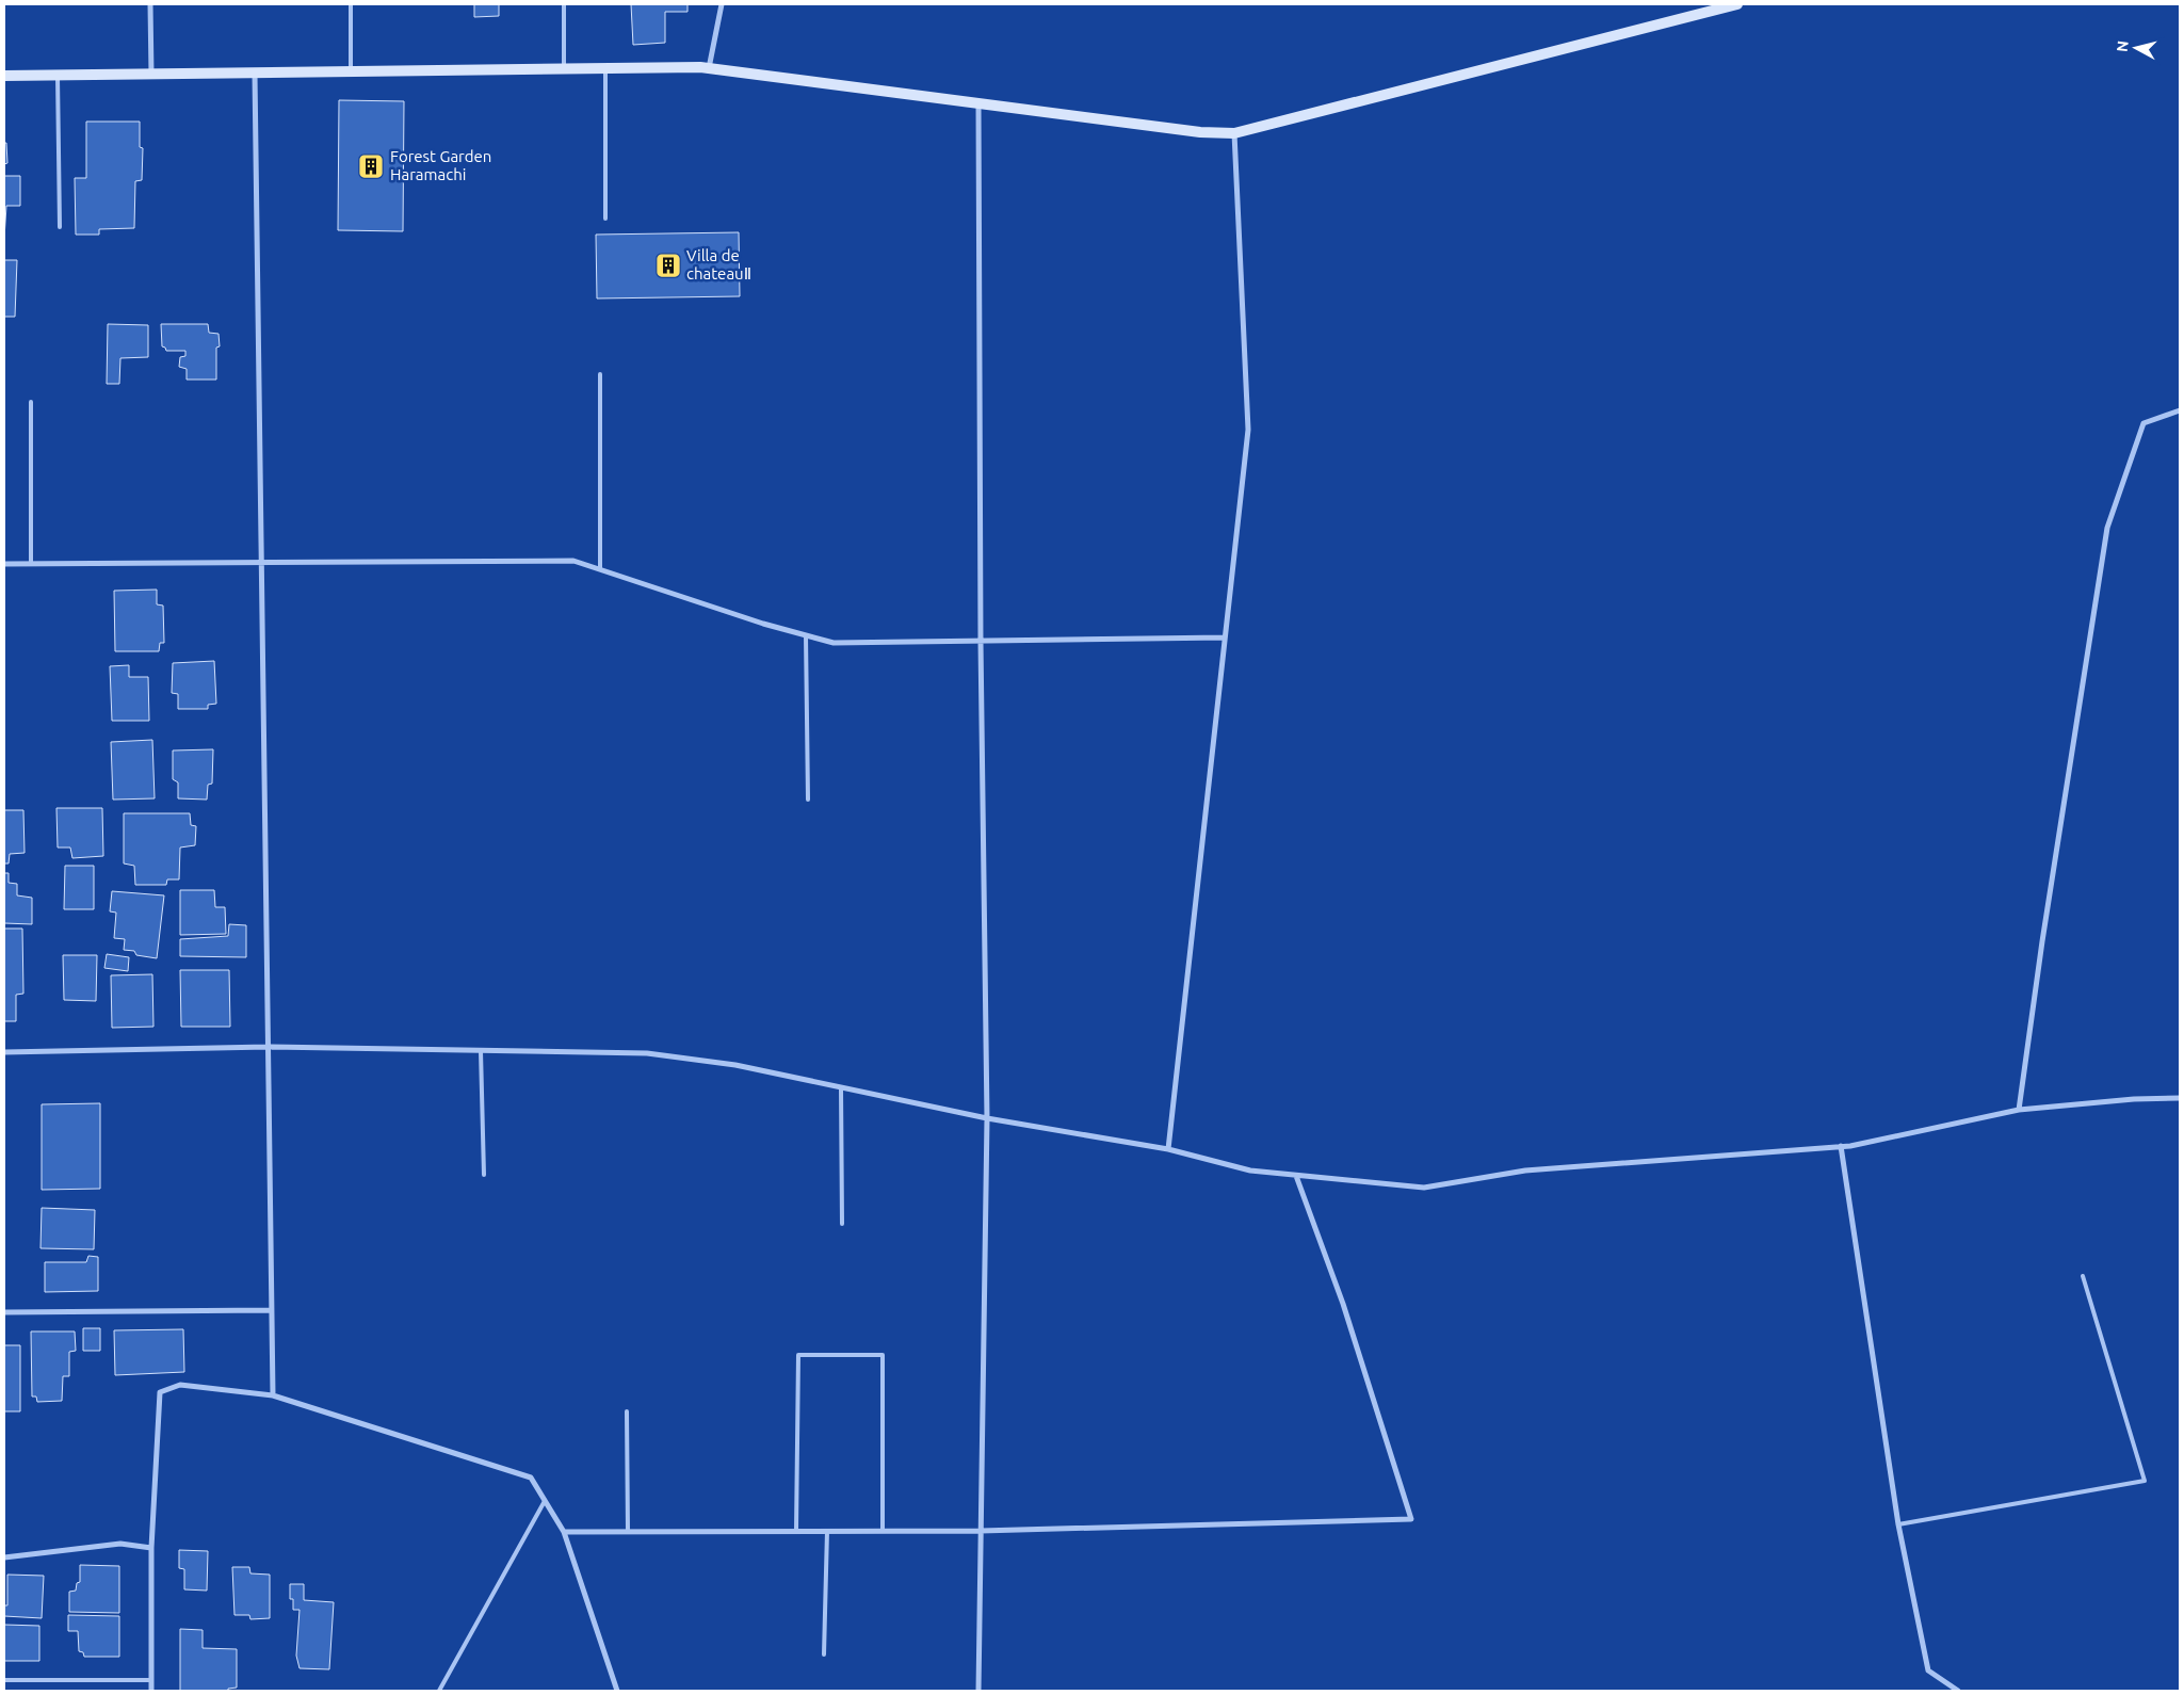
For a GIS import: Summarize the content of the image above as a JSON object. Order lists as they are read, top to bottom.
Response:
{
  "places": {
    "building": ["Forest Garden Haramachi", "Villa de chateauⅡ"]
  },
  "north": "left"
}
